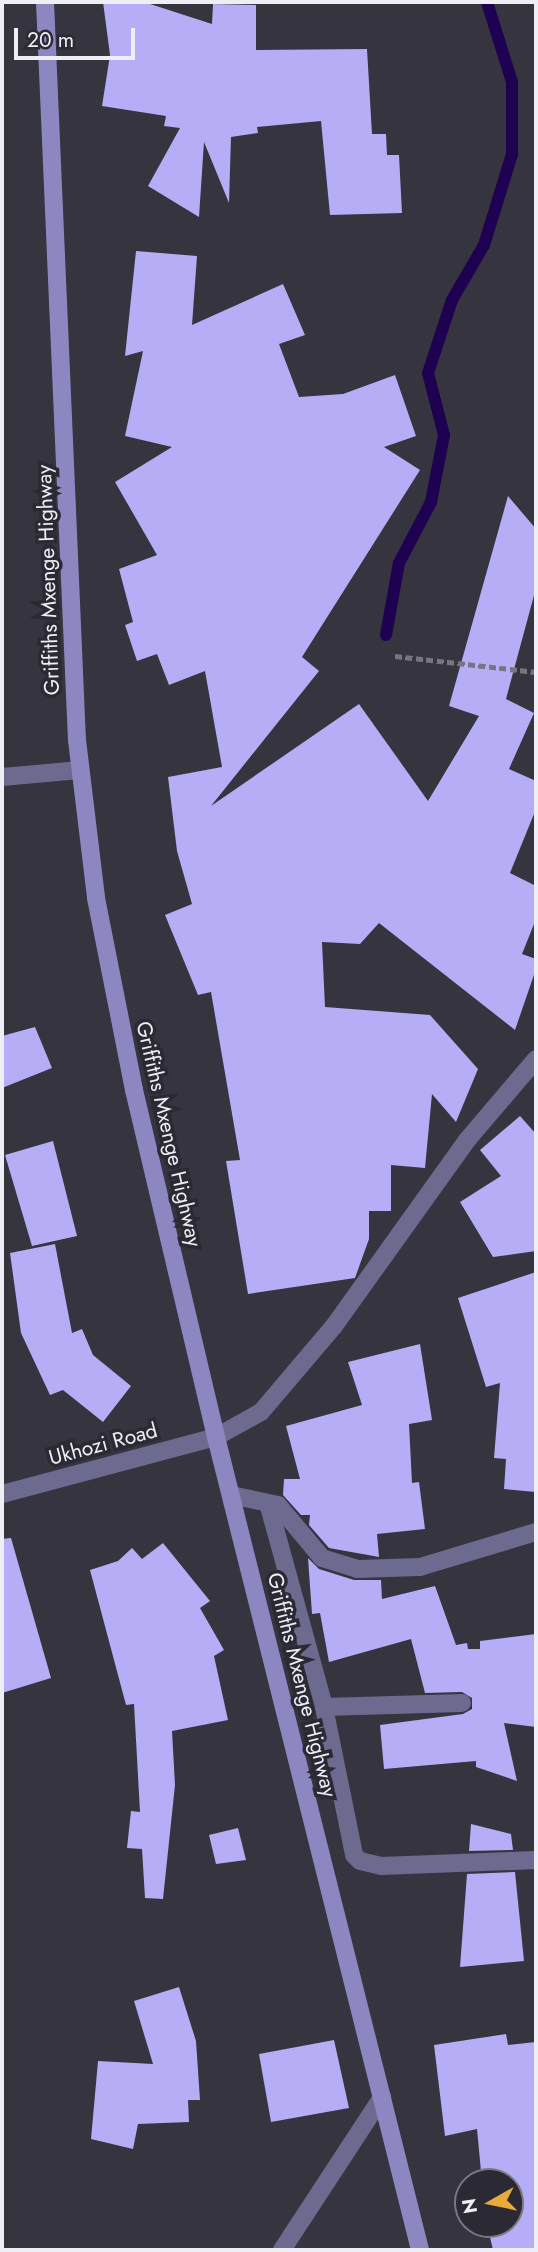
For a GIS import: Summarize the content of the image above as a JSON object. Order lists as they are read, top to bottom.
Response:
{
  "streets": {
    "street": ["Griffiths Mxenge Highway", "Ukhozi Road"]
  },
  "crossings": [
    ["Griffiths Mxenge Highway", "Ukhozi Road"]
  ],
  "scale_bar": "20 m",
  "north": "left"
}
